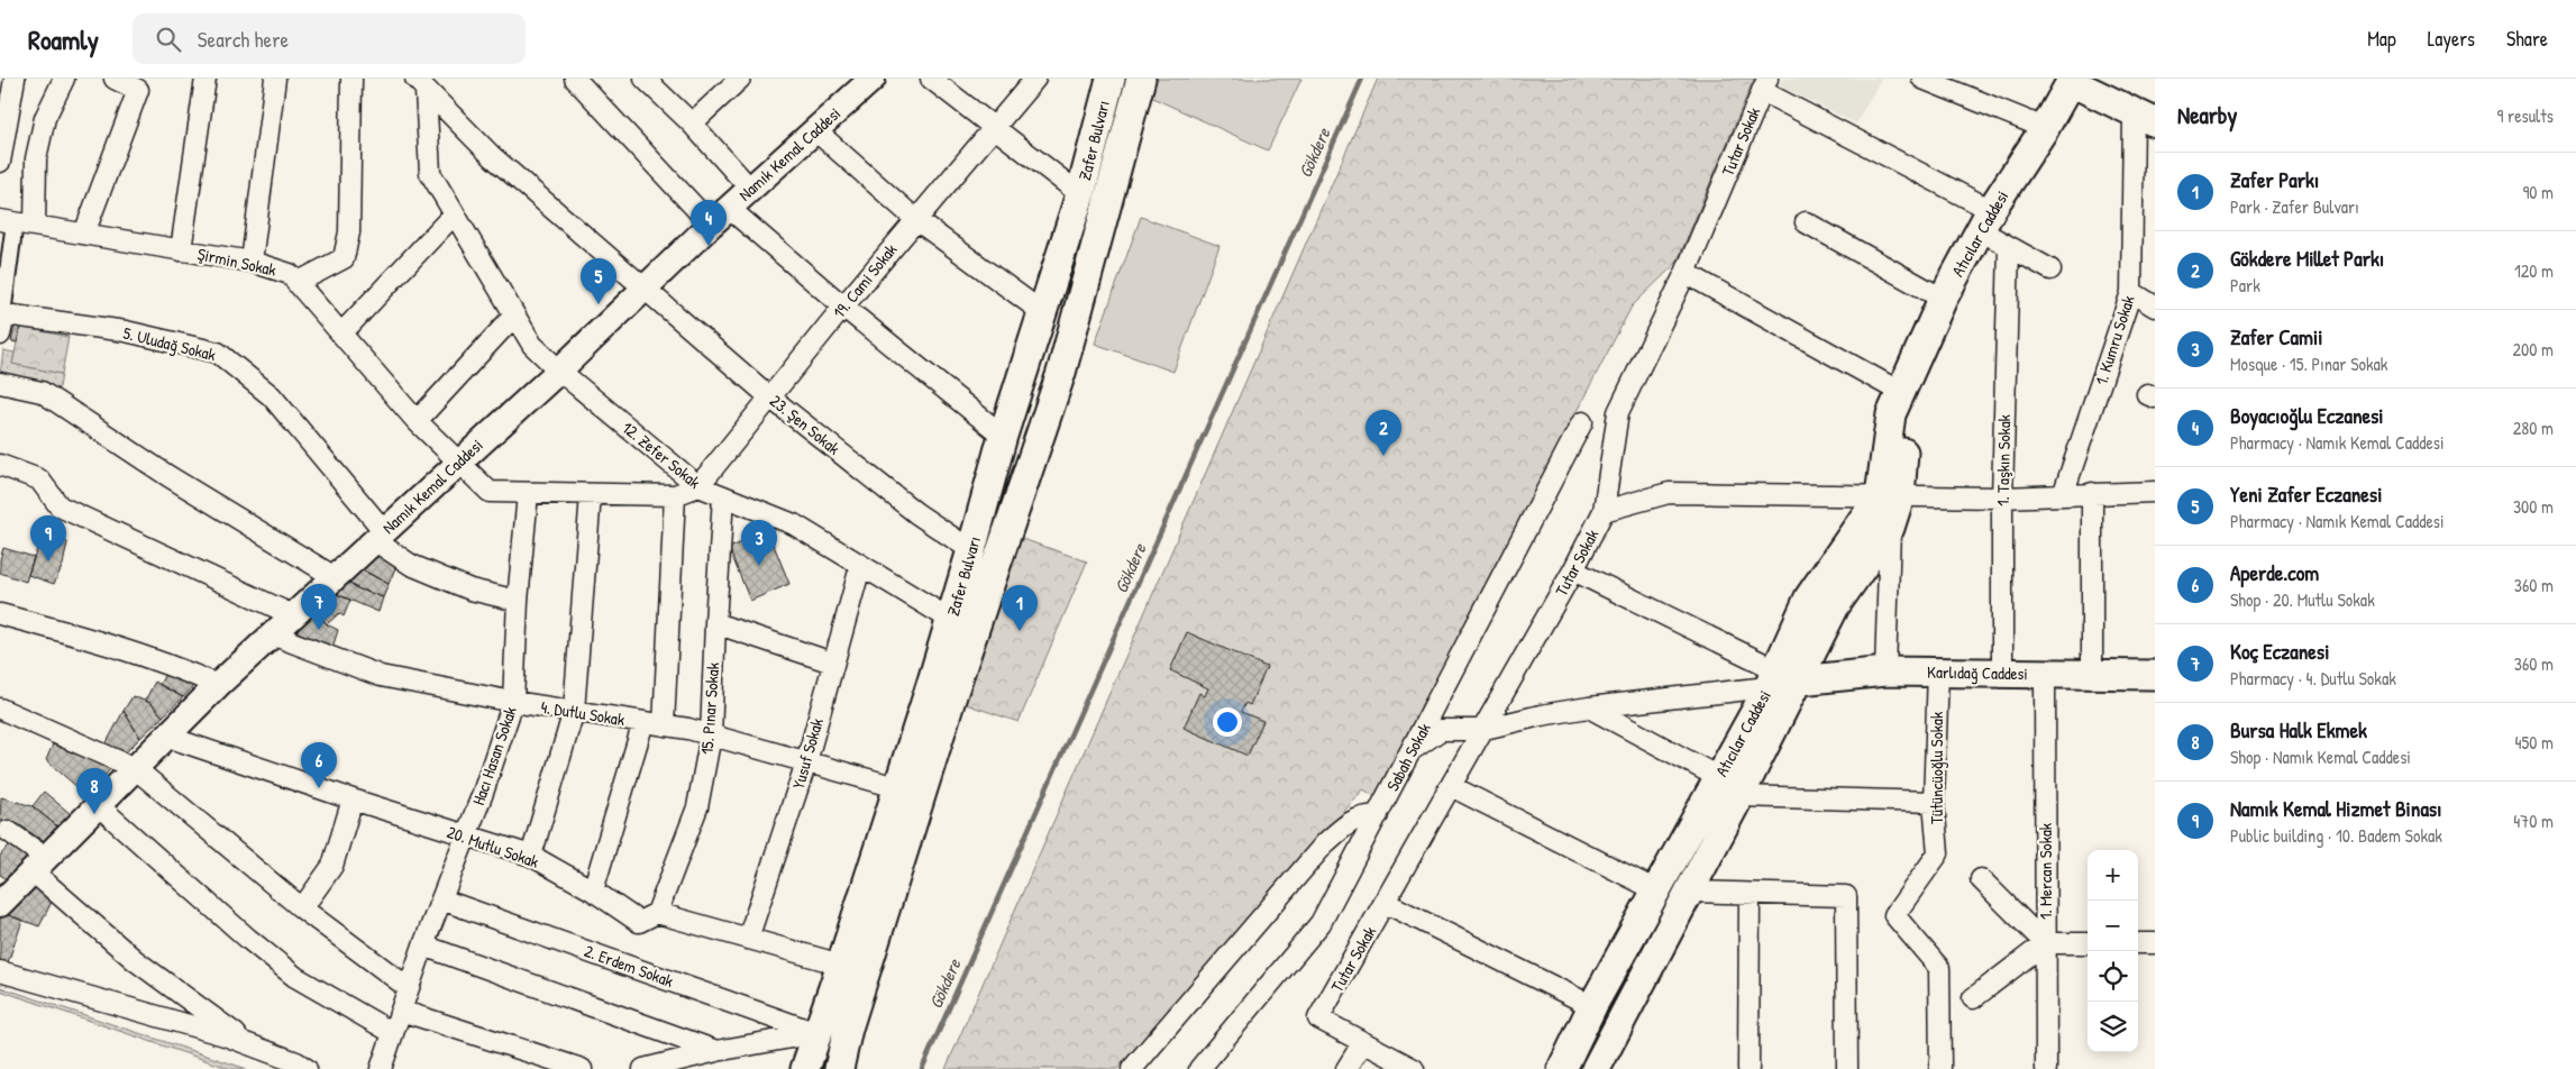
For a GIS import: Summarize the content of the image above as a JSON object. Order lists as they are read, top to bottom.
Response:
{
  "streets": {
    "main road": ["Zafer Bulvarı", "Atıcılar Caddesi", "Karlıdağ Caddesi"],
    "street": [
      "Tutar Sokak",
      "Namık Kemal Caddesi",
      "Şirmin Sokak",
      "19. Cami Sokak",
      "1. Kumru Sokak",
      "5. Uludağ Sokak",
      "23. Şen Sokak",
      "12. Zefer Sokak",
      "1. Taşkın Sokak",
      "15. Pınar Sokak",
      "4. Dutlu Sokak",
      "Yusuf Sokak",
      "Hacı Hasan Sokak",
      "Sabah Sokak",
      "Tütüncüoğlu Sokak",
      "20. Mutlu Sokak",
      "1. Mercan Sokak",
      "2. Erdem Sokak"
    ]
  },
  "crossings": [
    ["Zafer Bulvarı", "23. Şen Sokak"],
    ["Zafer Bulvarı", "12. Zefer Sokak"],
    ["Zafer Bulvarı", "4. Dutlu Sokak"],
    ["Zafer Bulvarı", "20. Mutlu Sokak"],
    ["Zafer Bulvarı", "2. Erdem Sokak"],
    ["Namık Kemal Caddesi", "Şirmin Sokak"],
    ["Namık Kemal Caddesi", "5. Uludağ Sokak"],
    ["Namık Kemal Caddesi", "23. Şen Sokak"],
    ["Namık Kemal Caddesi", "12. Zefer Sokak"],
    ["Namık Kemal Caddesi", "4. Dutlu Sokak"],
    ["Namık Kemal Caddesi", "20. Mutlu Sokak"],
    ["Atıcılar Caddesi", "Karlıdağ Caddesi"],
    ["Şirmin Sokak", "Hacı Hasan Sokak"],
    ["19. Cami Sokak", "23. Şen Sokak"],
    ["19. Cami Sokak", "12. Zefer Sokak"],
    ["5. Uludağ Sokak", "Hacı Hasan Sokak"],
    ["23. Şen Sokak", "12. Zefer Sokak"],
    ["12. Zefer Sokak", "15. Pınar Sokak"],
    ["12. Zefer Sokak", "Yusuf Sokak"],
    ["1. Taşkın Sokak", "Karlıdağ Caddesi"],
    ["Karlıdağ Caddesi", "Tütüncüoğlu Sokak"],
    ["Karlıdağ Caddesi", "1. Mercan Sokak"],
    ["15. Pınar Sokak", "4. Dutlu Sokak"],
    ["15. Pınar Sokak", "20. Mutlu Sokak"],
    ["4. Dutlu Sokak", "Yusuf Sokak"],
    ["4. Dutlu Sokak", "Hacı Hasan Sokak"],
    ["Yusuf Sokak", "20. Mutlu Sokak"],
    ["Hacı Hasan Sokak", "20. Mutlu Sokak"],
    ["Hacı Hasan Sokak", "2. Erdem Sokak"]
  ],
  "water": ["Gökdere"],
  "page": {
    "header": "Roamly",
    "search": "Search here",
    "nav": ["Map", "Layers", "Share"],
    "heading": ["Nearby", "9 results"],
    "list": [
      {
        "mark": "1",
        "name": "Zafer Parkı",
        "note": "Park · Zafer Bulvarı",
        "value": "90 m"
      },
      {
        "mark": "2",
        "name": "Gökdere Millet Parkı",
        "note": "Park",
        "value": "120 m"
      },
      {
        "mark": "3",
        "name": "Zafer Camii",
        "note": "Mosque · 15. Pınar Sokak",
        "value": "200 m"
      },
      {
        "mark": "4",
        "name": "Boyacıoğlu Eczanesi",
        "note": "Pharmacy · Namık Kemal Caddesi",
        "value": "280 m"
      },
      {
        "mark": "5",
        "name": "Yeni Zafer Eczanesi",
        "note": "Pharmacy · Namık Kemal Caddesi",
        "value": "300 m"
      },
      {
        "mark": "6",
        "name": "Aperde.com",
        "note": "Shop · 20. Mutlu Sokak",
        "value": "360 m"
      },
      {
        "mark": "7",
        "name": "Koç Eczanesi",
        "note": "Pharmacy · 4. Dutlu Sokak",
        "value": "360 m"
      },
      {
        "mark": "8",
        "name": "Bursa Halk Ekmek",
        "note": "Shop · Namık Kemal Caddesi",
        "value": "450 m"
      },
      {
        "mark": "9",
        "name": "Namık Kemal Hizmet Binası",
        "note": "Public building · 10. Badem Sokak",
        "value": "470 m"
      }
    ],
    "pins": [
      "4",
      "5",
      "2",
      "9",
      "3",
      "7",
      "1",
      "6",
      "8"
    ],
    "map_buttons": ["+", "−"]
  }
}
